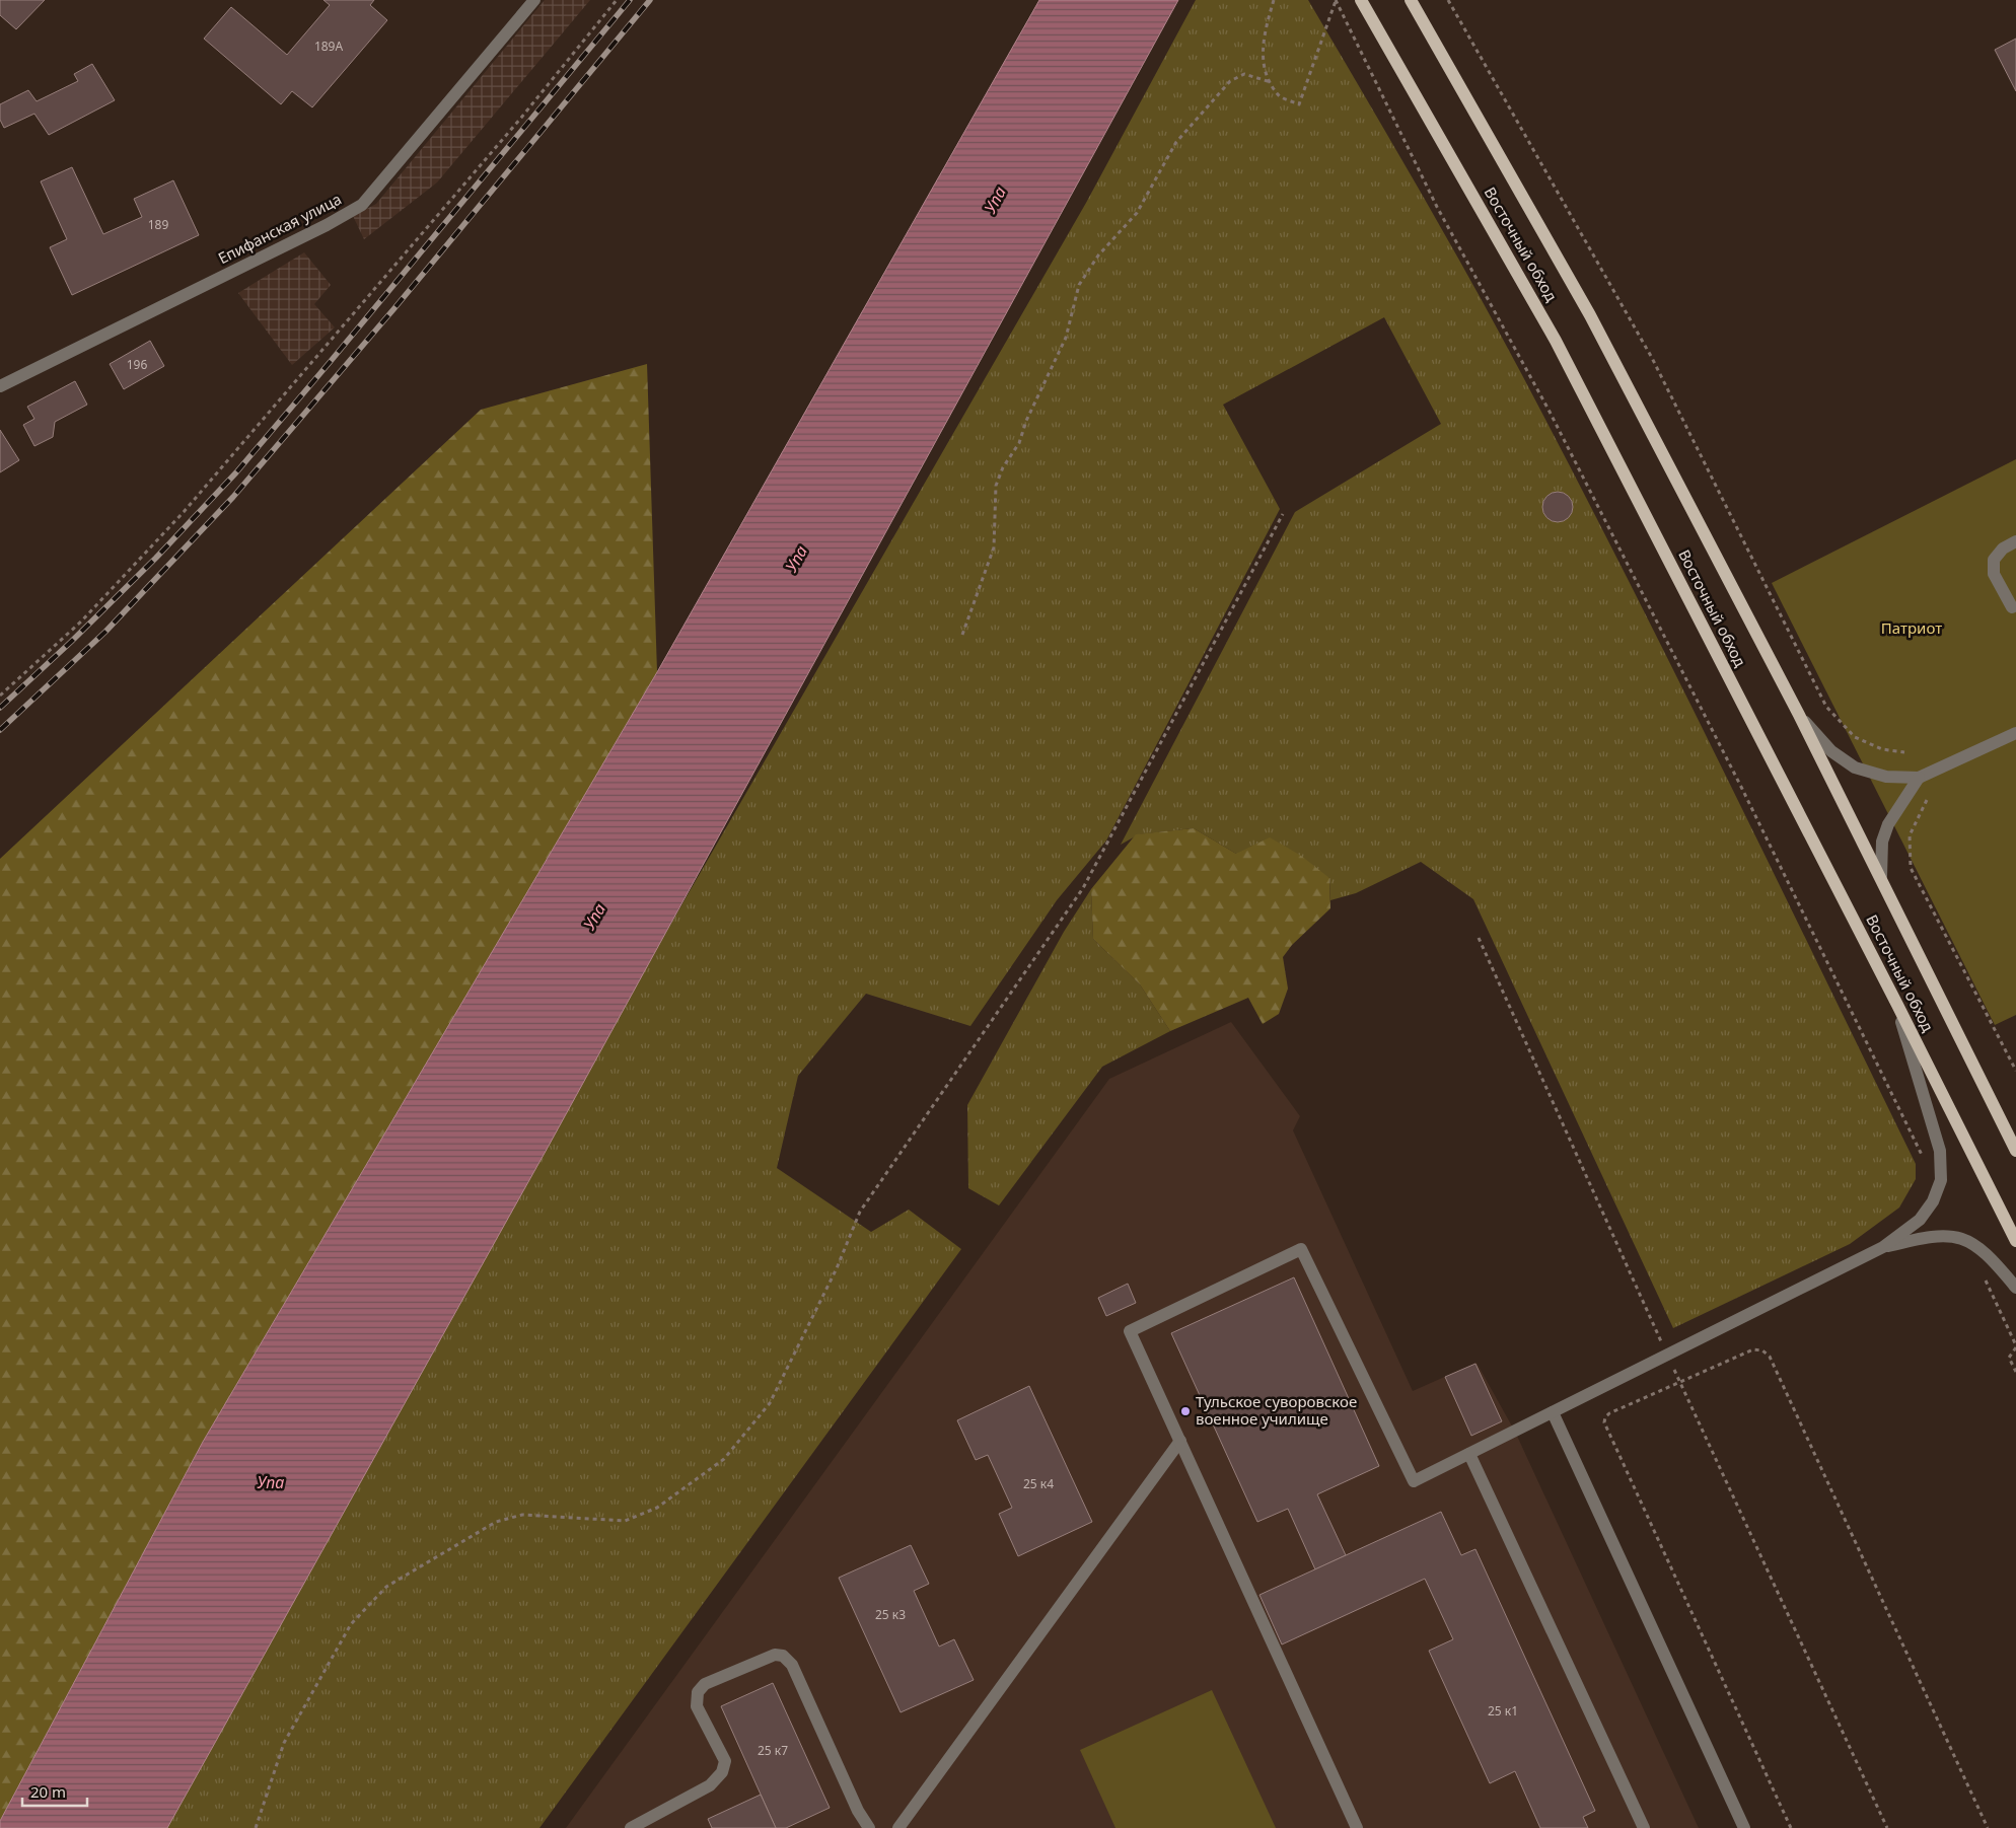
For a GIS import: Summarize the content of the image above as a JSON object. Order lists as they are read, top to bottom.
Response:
{
  "streets": {
    "main road": ["Восточный обход"],
    "street": ["Епифанская улица"]
  },
  "water": ["Упа"],
  "parks": ["Патриот"],
  "places": ["Тульское суворовское военное училище"],
  "house_numbers": [
    "189А",
    "189",
    "196",
    "25 к4",
    "25 к3",
    "25 к1",
    "25 к7"
  ],
  "scale_bar": "20 m"
}
